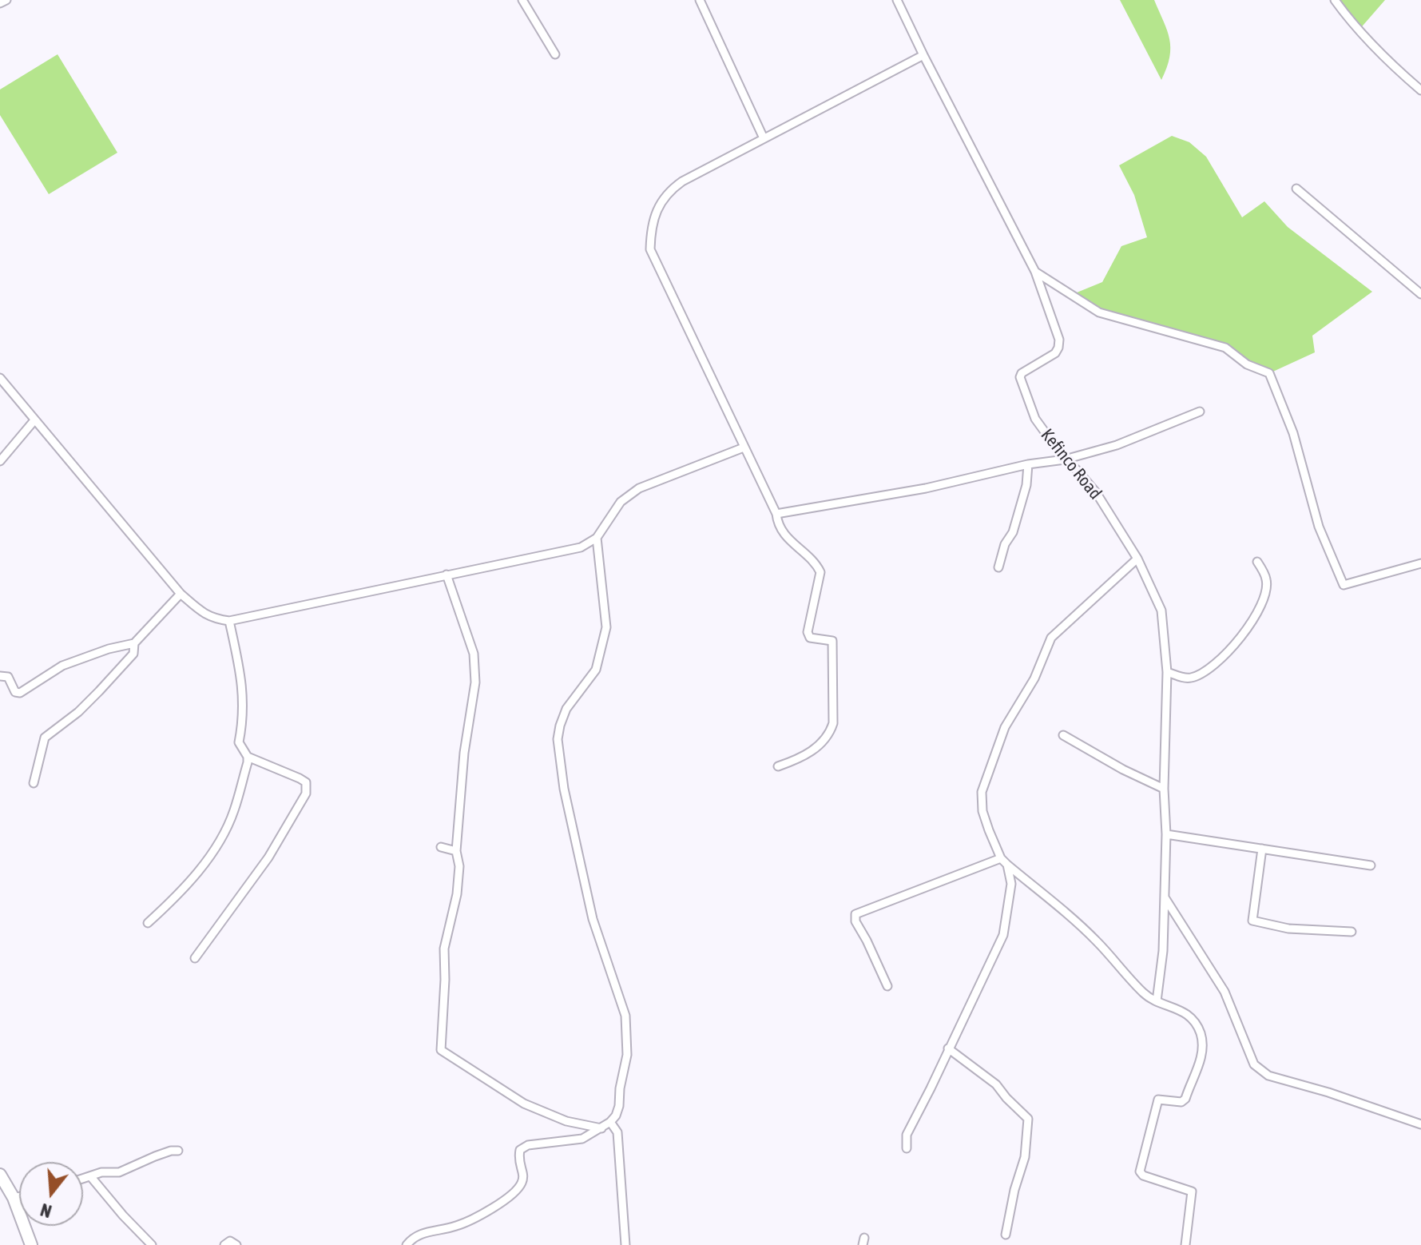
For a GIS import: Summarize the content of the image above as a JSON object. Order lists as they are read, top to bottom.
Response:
{
  "streets": {
    "street": ["Kefinco Road"]
  },
  "north": "bottom"
}
